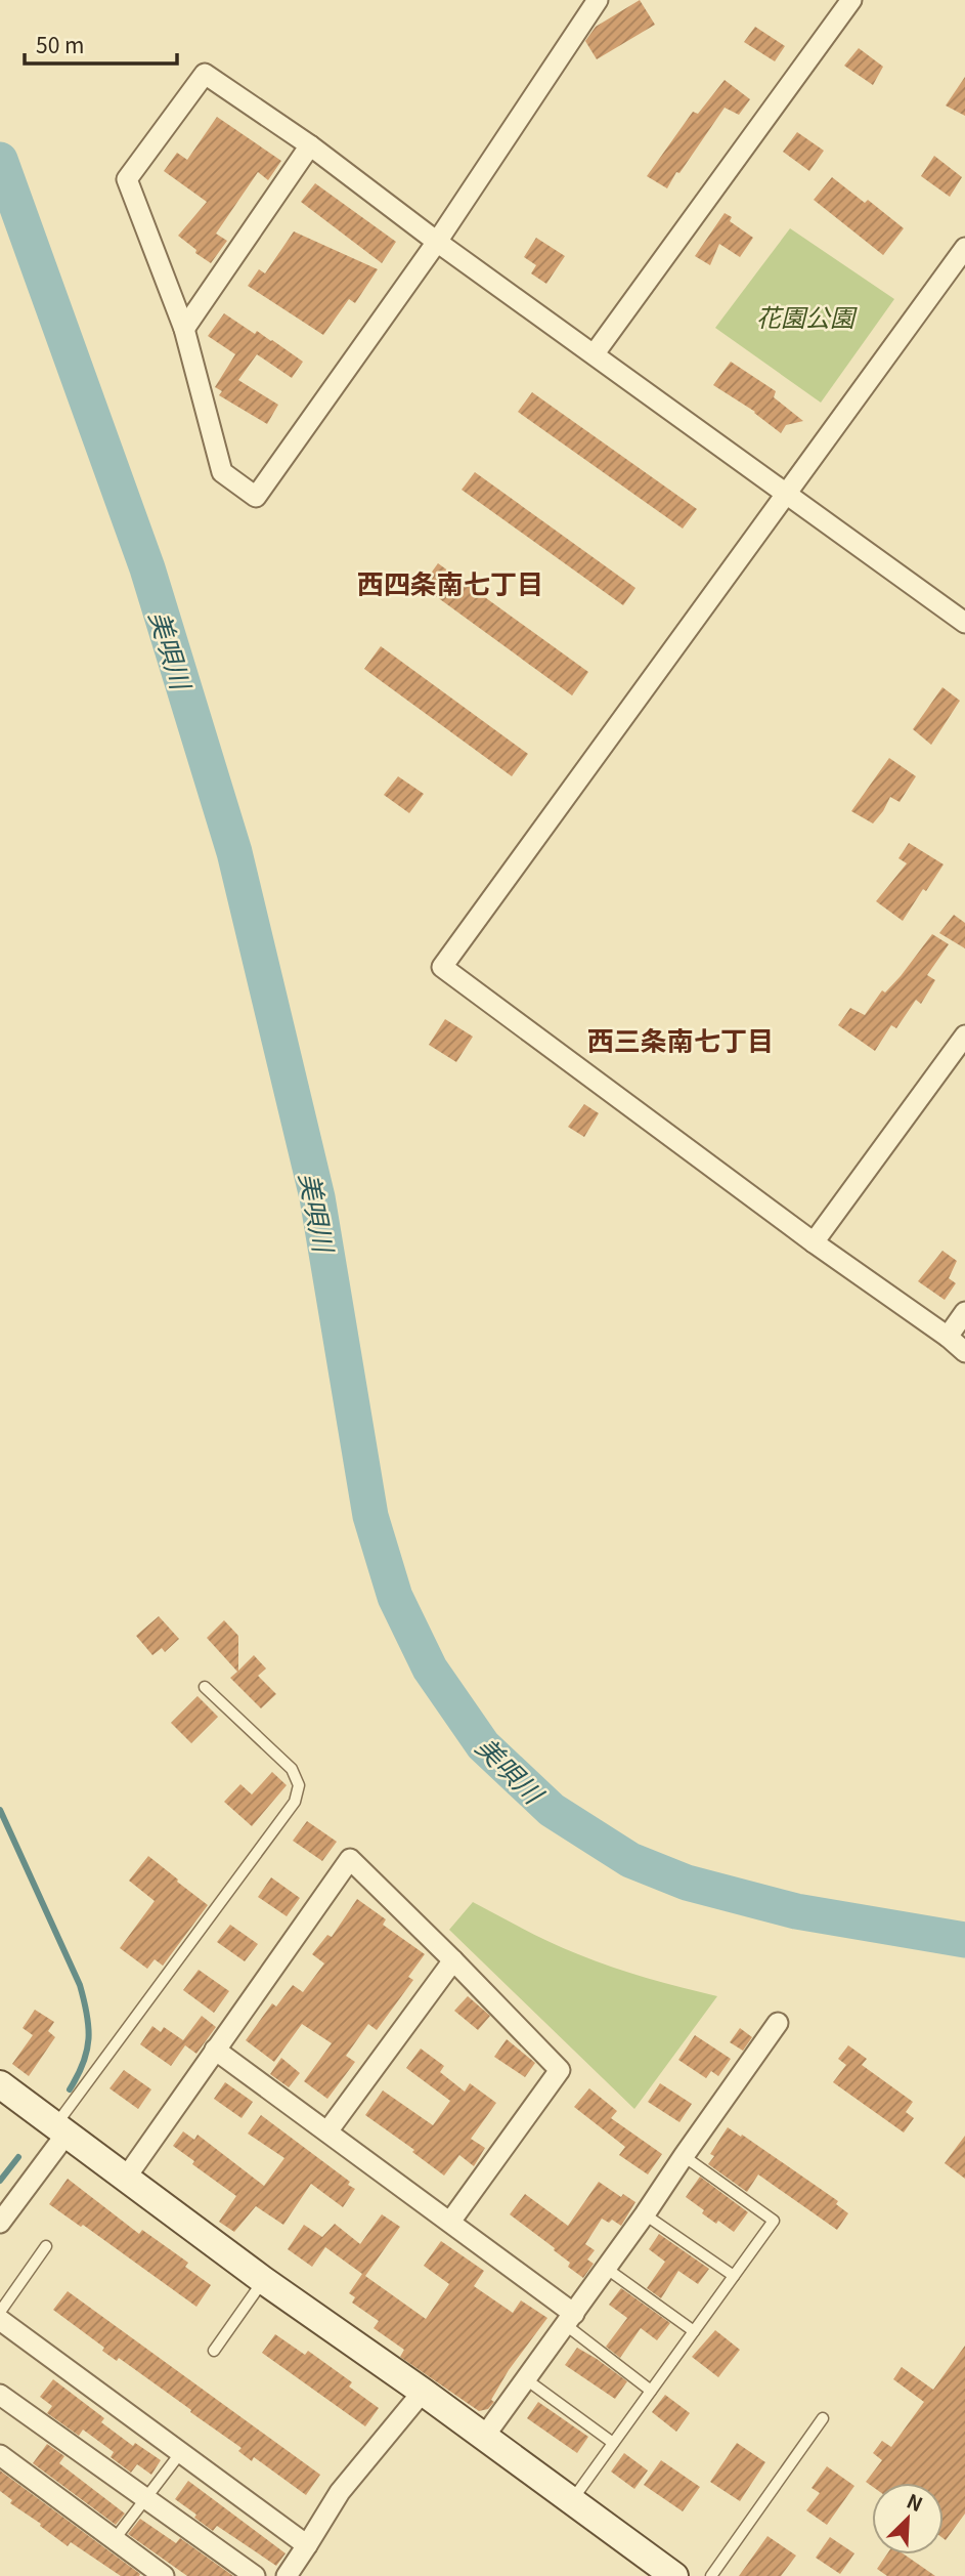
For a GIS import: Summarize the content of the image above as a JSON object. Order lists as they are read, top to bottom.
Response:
{
  "districts": ["西四条南七丁目", "西三条南七丁目"],
  "water": ["美唄川"],
  "parks": ["花園公園"],
  "scale_bar": "50 m",
  "north": "top right"
}
